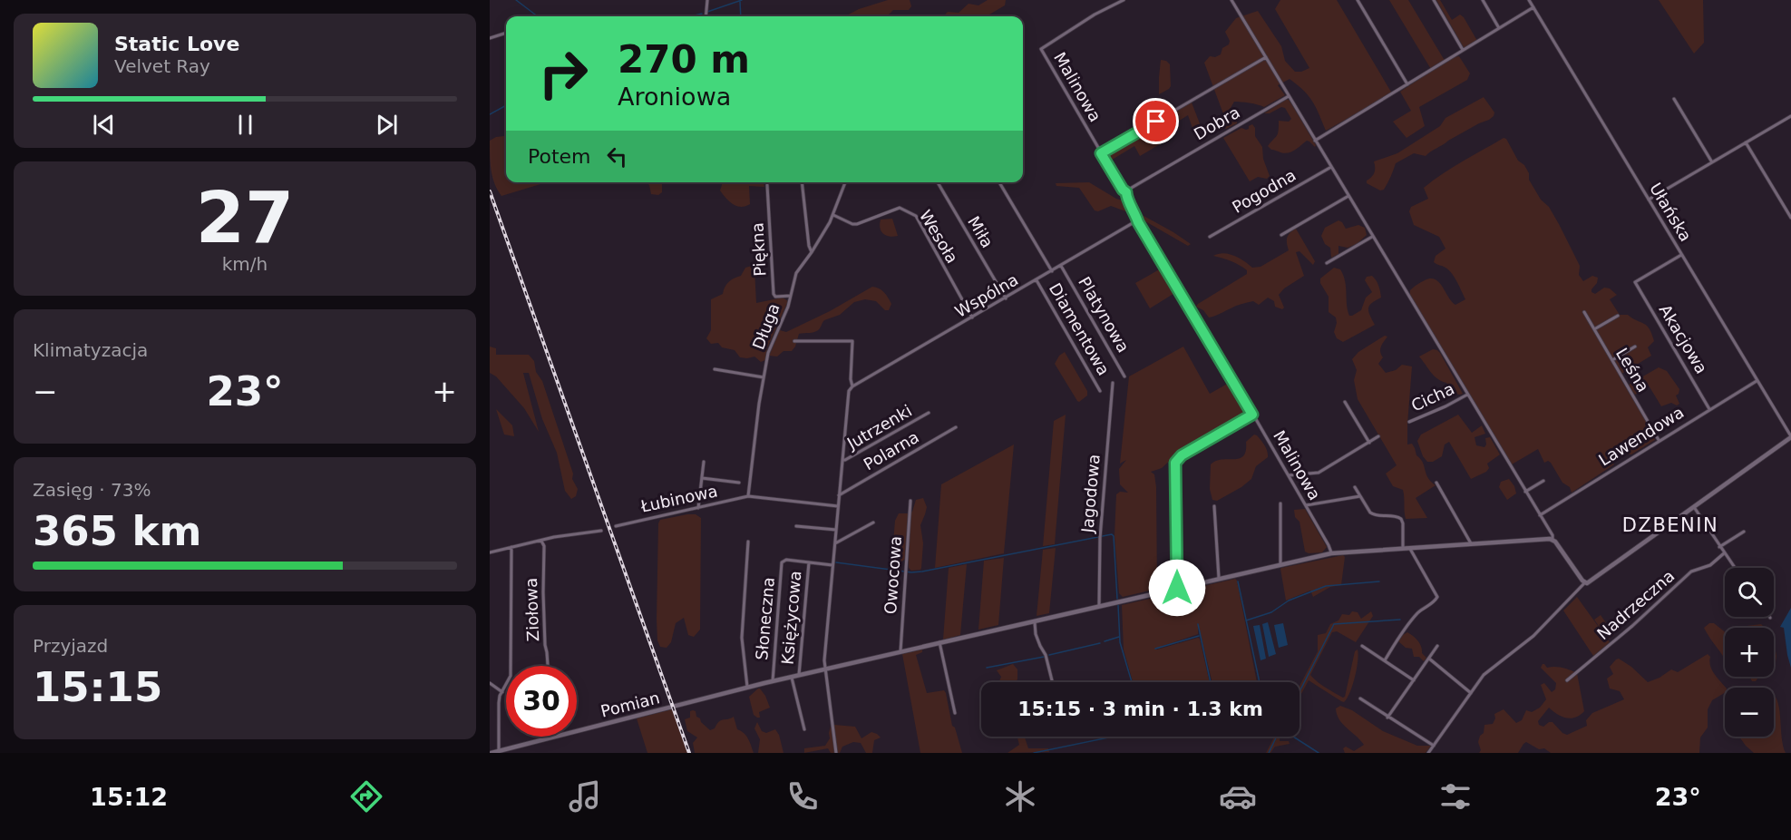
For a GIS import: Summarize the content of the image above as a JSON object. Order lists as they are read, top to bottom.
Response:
{
  "streets": {
    "street": [
      "Malinowa",
      "Dobra",
      "Pogodna",
      "Ułańska",
      "Miła",
      "Wesoła",
      "Piękna",
      "Wspólna",
      "Platynowa",
      "Długa",
      "Diamentowa",
      "Akacjowa",
      "Leśna",
      "Cicha",
      "Jutrzenki",
      "Lawendowa",
      "Polarna",
      "Jagodowa",
      "Łubinowa",
      "Owocowa",
      "Nadrzeczna",
      "Ziołowa",
      "Księżycowa",
      "Słoneczna",
      "Pomian"
    ]
  },
  "crossings": [
    ["Malinowa", "Dobra"],
    ["Malinowa", "Wspólna"],
    ["Malinowa", "Pomian"],
    ["Ułańska", "Akacjowa"],
    ["Ułańska", "Lawendowa"],
    ["Miła", "Wspólna"],
    ["Wesoła", "Wspólna"],
    ["Wesoła", "Długa"],
    ["Piękna", "Długa"],
    ["Wspólna", "Platynowa"],
    ["Wspólna", "Diamentowa"],
    ["Długa", "Łubinowa"],
    ["Akacjowa", "Lawendowa"],
    ["Leśna", "Lawendowa"],
    ["Jagodowa", "Pomian"],
    ["Owocowa", "Pomian"],
    ["Księżycowa", "Słoneczna"],
    ["Księżycowa", "Pomian"],
    ["Słoneczna", "Pomian"]
  ],
  "districts": ["DZBENIN"],
  "page": {
    "turn": ["270 m", "Aroniowa"],
    "song": ["Static Love", "Velvet Ray"],
    "then": "Potem",
    "tile": [
      ["27", "km/h"],
      "Klimatyzacja",
      ["Zasięg · 73%", "365 km"],
      ["Przyjazd", "15:15"]
    ],
    "heat": ["−", "23°", "+"],
    "map_buttons": ["+", "−"],
    "limit": "30",
    "trip": "15:15 · 3 min · 1.3 km",
    "tabs": ["15:12", "23°"]
  }
}
